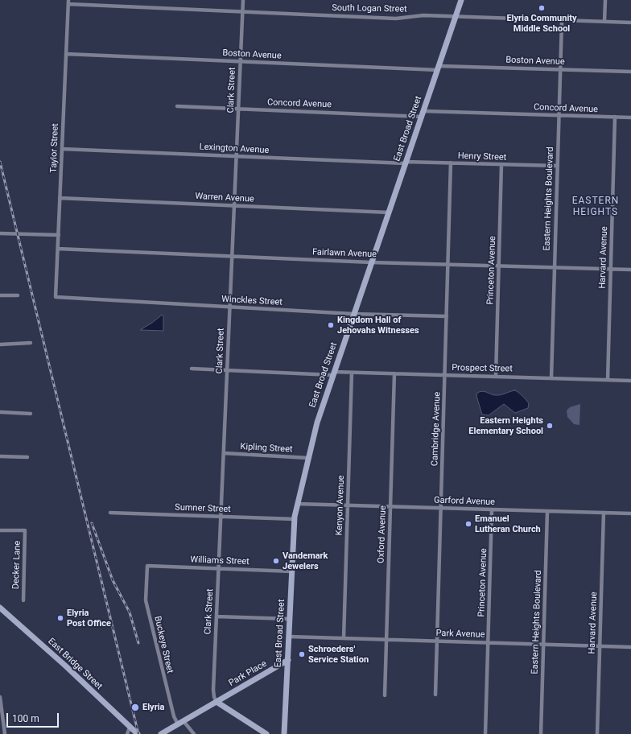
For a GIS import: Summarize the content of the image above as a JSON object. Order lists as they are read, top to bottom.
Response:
{
  "streets": {
    "street": [
      "South Logan Street",
      "Boston Avenue",
      "Clark Street",
      "Concord Avenue",
      "East Broad Street",
      "Taylor Street",
      "Lexington Avenue",
      "Henry Street",
      "Warren Avenue",
      "Eastern Heights Boulevard",
      "Fairlawn Avenue",
      "Harvard Avenue",
      "Princeton Avenue",
      "Winckles Street",
      "Prospect Street",
      "Cambridge Avenue",
      "Kipling Street",
      "Garford Avenue",
      "Kenyon Avenue",
      "Sumner Street",
      "Oxford Avenue",
      "Williams Street",
      "Decker Lane",
      "Park Avenue",
      "Buckeye Street",
      "East Bridge Street",
      "Park Place"
    ]
  },
  "crossings": [
    ["South Logan Street", "Clark Street"],
    ["South Logan Street", "East Broad Street"],
    ["South Logan Street", "Taylor Street"],
    ["South Logan Street", "Eastern Heights Boulevard"],
    ["Boston Avenue", "Clark Street"],
    ["Boston Avenue", "East Broad Street"],
    ["Boston Avenue", "Taylor Street"],
    ["Boston Avenue", "Eastern Heights Boulevard"],
    ["Clark Street", "Concord Avenue"],
    ["Clark Street", "Lexington Avenue"],
    ["Clark Street", "Warren Avenue"],
    ["Clark Street", "Fairlawn Avenue"],
    ["Clark Street", "Winckles Street"],
    ["Clark Street", "Prospect Street"],
    ["Clark Street", "Kipling Street"],
    ["Clark Street", "Sumner Street"],
    ["Clark Street", "Williams Street"],
    ["Clark Street", "Park Place"],
    ["Concord Avenue", "East Broad Street"],
    ["Concord Avenue", "Eastern Heights Boulevard"],
    ["Concord Avenue", "Harvard Avenue"],
    ["East Broad Street", "Lexington Avenue"],
    ["East Broad Street", "Henry Street"],
    ["East Broad Street", "Warren Avenue"],
    ["East Broad Street", "Fairlawn Avenue"],
    ["East Broad Street", "Winckles Street"],
    ["East Broad Street", "Prospect Street"],
    ["East Broad Street", "Kipling Street"],
    ["East Broad Street", "Garford Avenue"],
    ["East Broad Street", "Sumner Street"],
    ["East Broad Street", "Williams Street"],
    ["East Broad Street", "Park Avenue"],
    ["East Broad Street", "Park Place"],
    ["Taylor Street", "Lexington Avenue"],
    ["Taylor Street", "Warren Avenue"],
    ["Taylor Street", "Fairlawn Avenue"],
    ["Taylor Street", "Winckles Street"],
    ["Lexington Avenue", "Henry Street"],
    ["Henry Street", "Eastern Heights Boulevard"],
    ["Henry Street", "Princeton Avenue"],
    ["Henry Street", "Cambridge Avenue"],
    ["Eastern Heights Boulevard", "Fairlawn Avenue"],
    ["Eastern Heights Boulevard", "Prospect Street"],
    ["Eastern Heights Boulevard", "Garford Avenue"],
    ["Eastern Heights Boulevard", "Park Avenue"],
    ["Fairlawn Avenue", "Harvard Avenue"],
    ["Fairlawn Avenue", "Princeton Avenue"],
    ["Fairlawn Avenue", "Cambridge Avenue"],
    ["Harvard Avenue", "Prospect Street"],
    ["Harvard Avenue", "Garford Avenue"],
    ["Harvard Avenue", "Park Avenue"],
    ["Princeton Avenue", "Prospect Street"],
    ["Princeton Avenue", "Garford Avenue"],
    ["Princeton Avenue", "Park Avenue"],
    ["Winckles Street", "Cambridge Avenue"],
    ["Prospect Street", "Cambridge Avenue"],
    ["Prospect Street", "Kenyon Avenue"],
    ["Prospect Street", "Oxford Avenue"],
    ["Cambridge Avenue", "Garford Avenue"],
    ["Cambridge Avenue", "Park Avenue"],
    ["Garford Avenue", "Kenyon Avenue"],
    ["Garford Avenue", "Oxford Avenue"],
    ["Kenyon Avenue", "Park Avenue"],
    ["Oxford Avenue", "Park Avenue"],
    ["Williams Street", "Buckeye Street"],
    ["Buckeye Street", "Park Place"]
  ],
  "districts": ["EASTERN HEIGHTS"],
  "places": [
    "Elyria Community Middle School",
    "Kingdom Hall of Jehovahs Witnesses",
    "Eastern Heights Elementary School",
    "Emanuel Lutheran Church",
    "Vandemark Jewelers",
    "Elyria Post Office",
    "Schroeders' Service Station",
    "Elyria"
  ],
  "scale_bar": "100 m"
}
